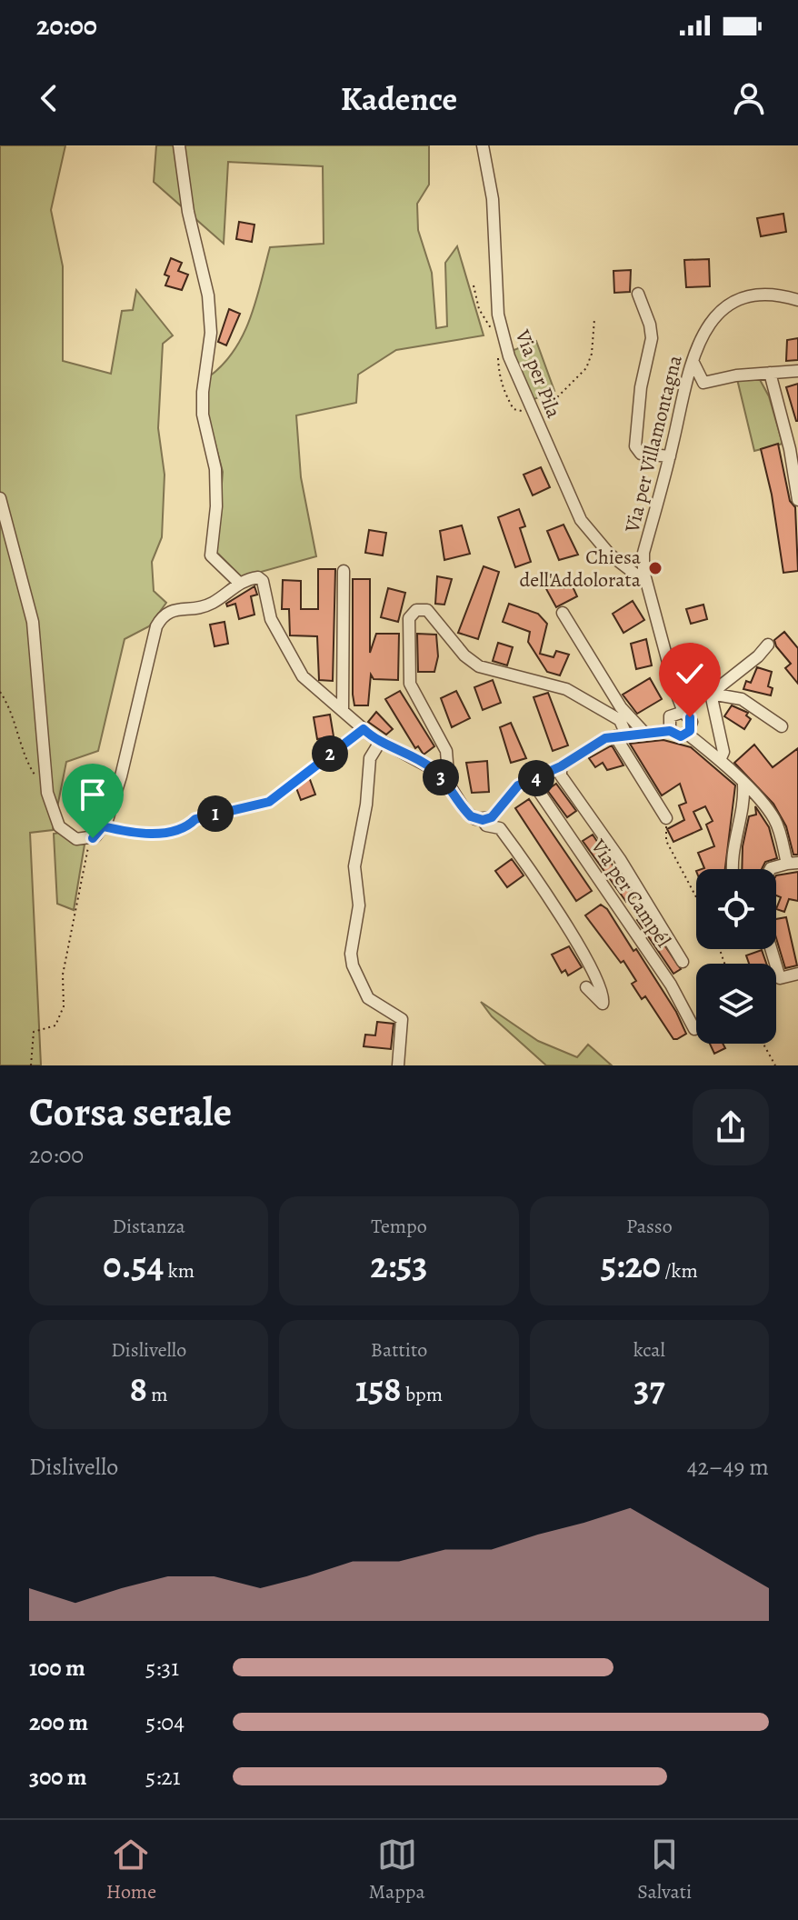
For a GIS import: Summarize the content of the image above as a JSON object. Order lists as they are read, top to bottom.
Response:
{
  "streets": {
    "street": ["Via per Pila", "Via per Villamontagna", "Via per Campél"]
  },
  "crossings": [
    ["Via per Pila", "Via per Villamontagna"]
  ],
  "places": ["Chiesa dell'Addolorata"],
  "page": {
    "status": "20:00",
    "header": "Kadence",
    "pins": [
      "2",
      "3",
      "4",
      "1"
    ],
    "heading": ["Corsa serale", "20:00"],
    "stats": [
      ["Distanza", "0.54 km"],
      ["Tempo", "2:53"],
      ["Passo", "5:20 /km"],
      ["Dislivello", "8 m"],
      ["Battito", "158 bpm"],
      ["kcal", "37"]
    ],
    "chart": ["Dislivello", "42–49 m"],
    "list": [
      {
        "name": "100 m",
        "note": "5:31"
      },
      {
        "name": "200 m",
        "note": "5:04"
      },
      {
        "name": "300 m",
        "note": "5:21"
      }
    ],
    "tabs": ["Home", "Mappa", "Salvati"]
  }
}
